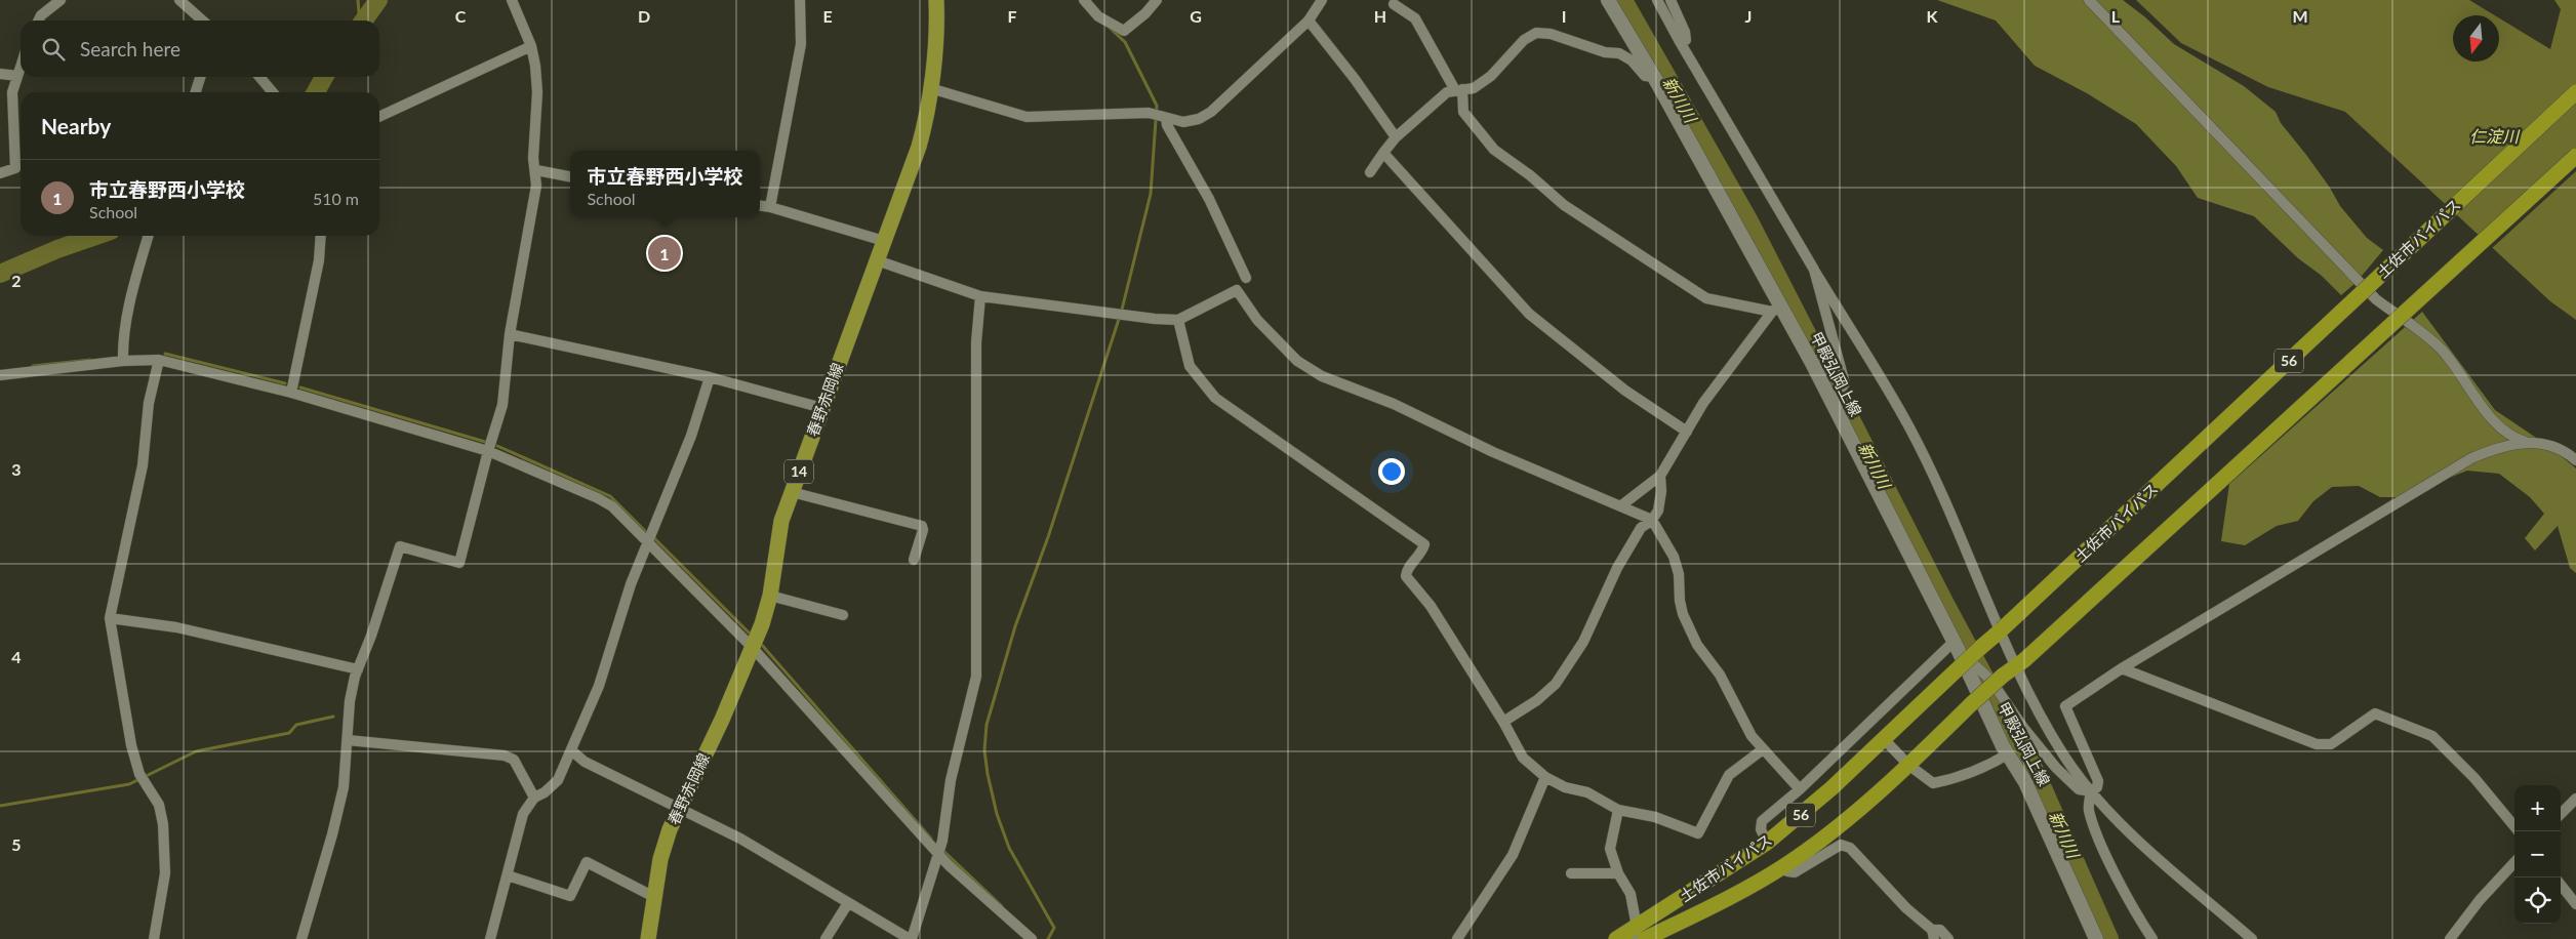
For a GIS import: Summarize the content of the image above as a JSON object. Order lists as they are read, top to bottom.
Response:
{
  "streets": {
    "highway": ["土佐市バイパス", "56"],
    "main road": ["甲殿弘岡上線", "春野赤岡線", "14"]
  },
  "crossings": [
    ["土佐市バイパス", "56"]
  ],
  "water": ["新川川", "仁淀川"],
  "north": "bottom",
  "page": {
    "search": "Search here",
    "heading": "Nearby",
    "popup": ["市立春野西小学校", "School"],
    "list": [
      {
        "mark": "1",
        "name": "市立春野西小学校",
        "note": "School",
        "value": "510 m"
      }
    ],
    "pins": "1",
    "map_buttons": ["+", "−"]
  },
  "grid": {
    "columns": [
      "C",
      "D",
      "E",
      "F",
      "G",
      "H",
      "I",
      "J",
      "K",
      "L",
      "M"
    ],
    "rows": [
      "2",
      "3",
      "4",
      "5"
    ]
  }
}
